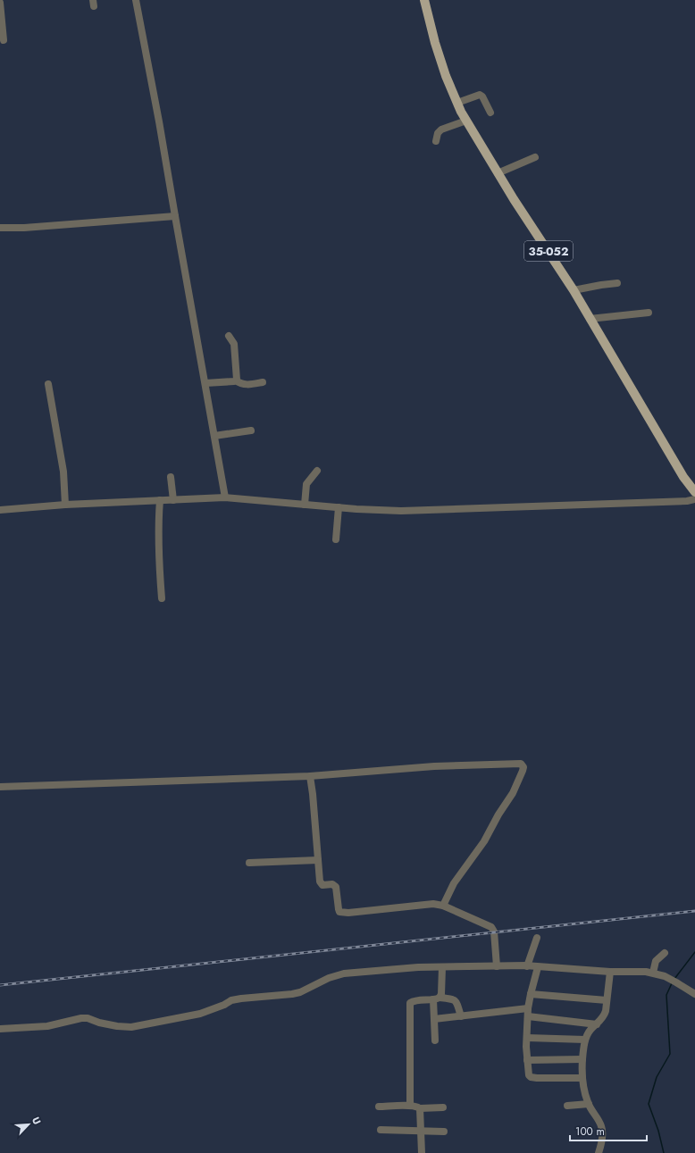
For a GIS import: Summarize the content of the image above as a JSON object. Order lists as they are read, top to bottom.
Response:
{
  "streets": {
    "main road": ["35-052"]
  },
  "scale_bar": "100 m",
  "north": "top right"
}
